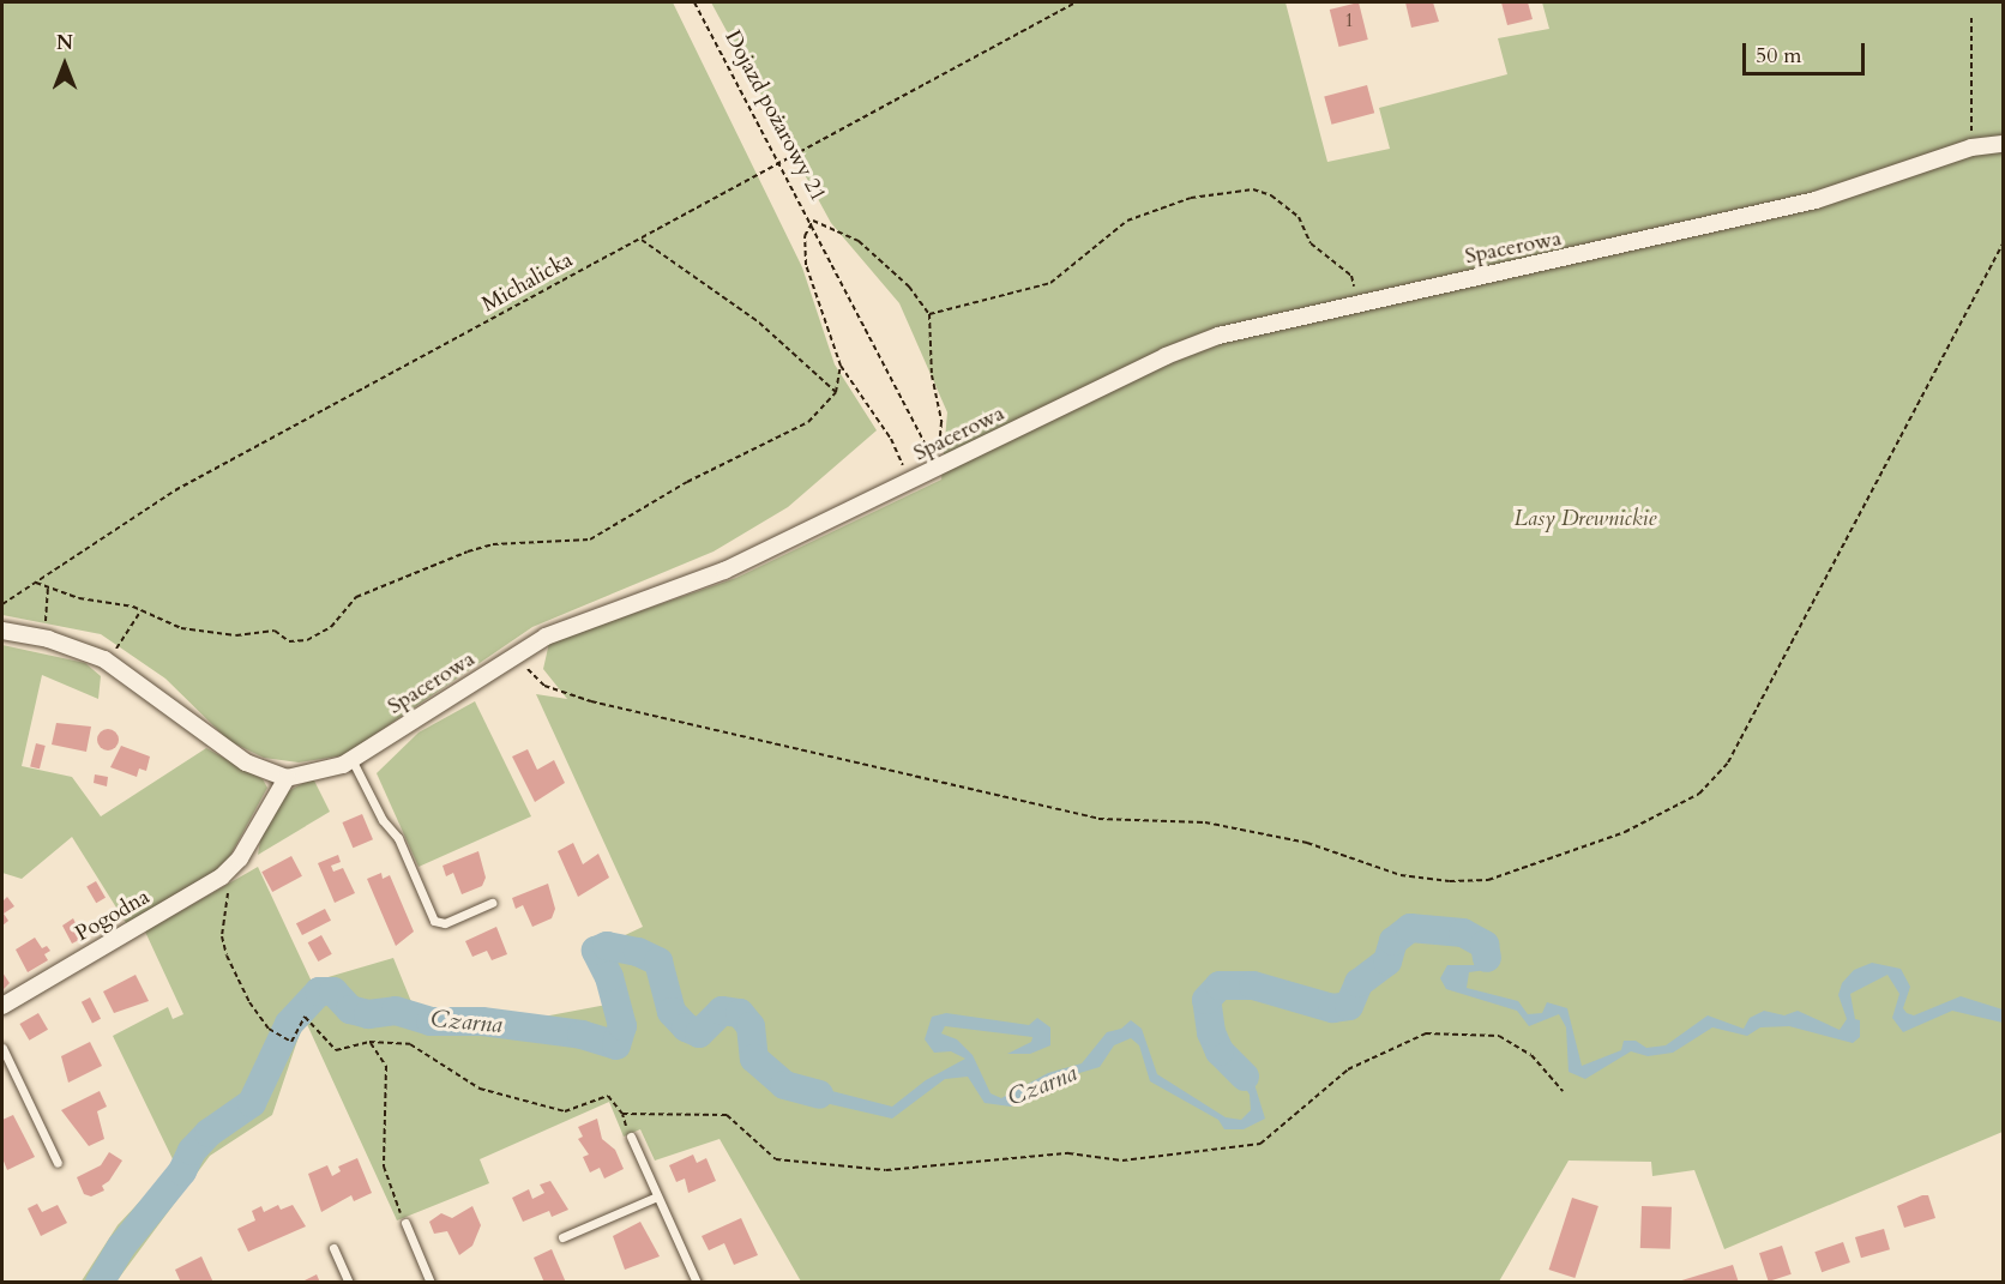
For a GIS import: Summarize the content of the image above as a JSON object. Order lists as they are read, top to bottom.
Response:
{
  "streets": {
    "street": ["Spacerowa", "Pogodna"],
    "path": ["Dojazd pożarowy 21", "Michalicka"]
  },
  "crossings": [
    ["Dojazd pożarowy 21", "Michalicka"],
    ["Spacerowa", "Pogodna"]
  ],
  "water": ["Czarna"],
  "parks": ["Lasy Drewnickie"],
  "house_numbers": ["1"],
  "scale_bar": "50 m",
  "north": "top"
}
